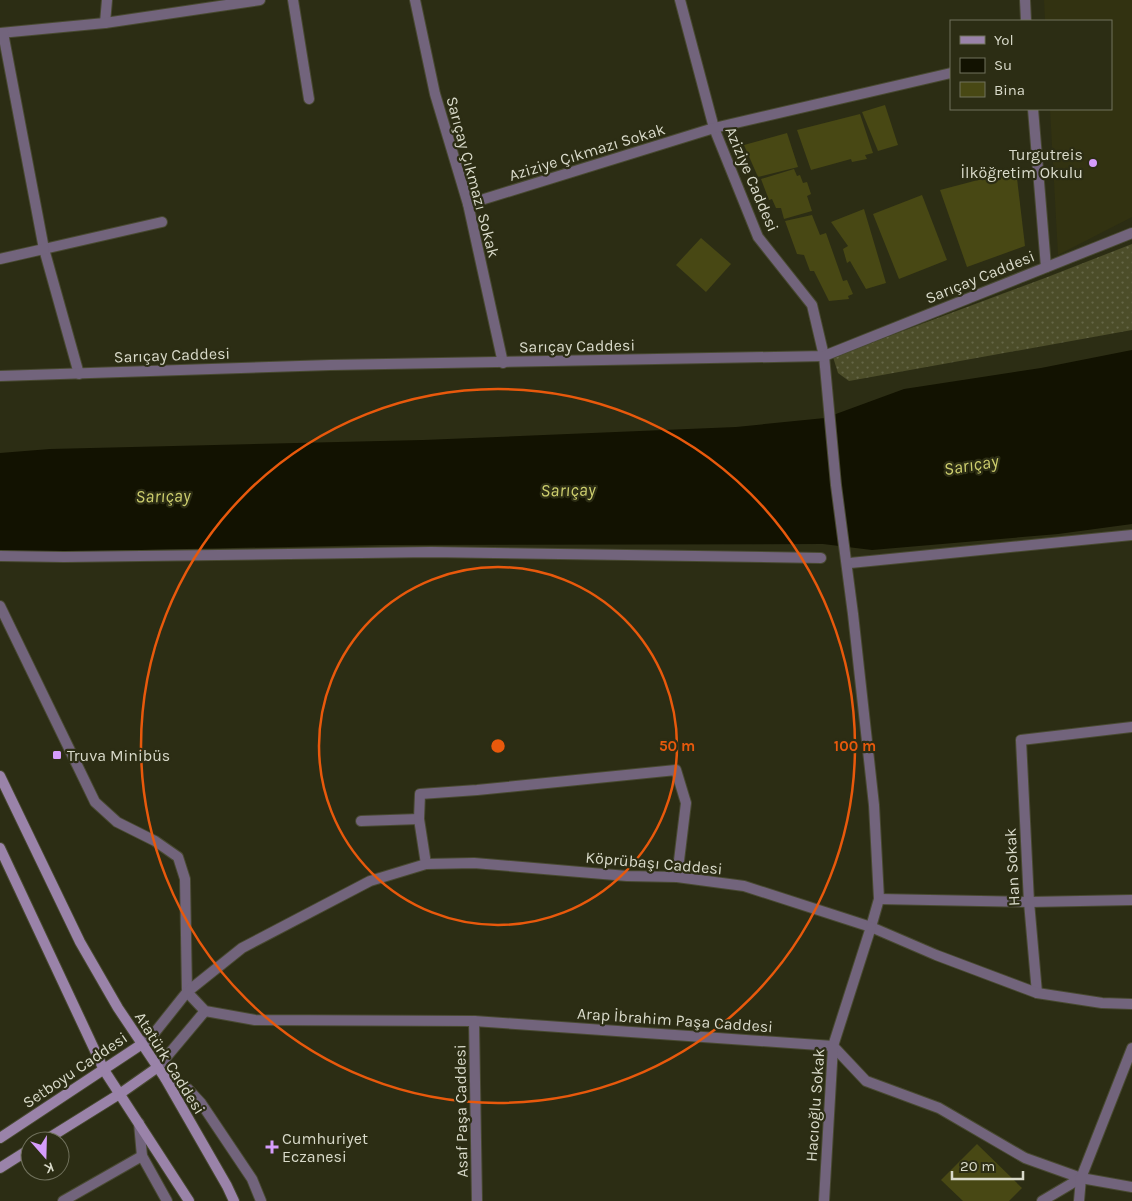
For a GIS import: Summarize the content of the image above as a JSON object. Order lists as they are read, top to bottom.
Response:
{
  "streets": {
    "main road": ["Atatürk Caddesi", "Setboyu Caddesi"],
    "street": [
      "Aziziye Çıkmazı Sokak",
      "Sarıçay Çıkmazı Sokak",
      "Aziziye Caddesi",
      "Sarıçay Caddesi",
      "Köprübaşı Caddesi",
      "Han Sokak",
      "Arap İbrahim Paşa Caddesi",
      "Hacıoğlu Sokak",
      "Asaf Paşa Caddesi"
    ]
  },
  "crossings": [
    ["Aziziye Çıkmazı Sokak", "Sarıçay Çıkmazı Sokak"],
    ["Aziziye Çıkmazı Sokak", "Aziziye Caddesi"],
    ["Sarıçay Çıkmazı Sokak", "Sarıçay Caddesi"],
    ["Aziziye Caddesi", "Sarıçay Caddesi"],
    ["Aziziye Caddesi", "Hacıoğlu Sokak"],
    ["Köprübaşı Caddesi", "Han Sokak"],
    ["Köprübaşı Caddesi", "Atatürk Caddesi"],
    ["Köprübaşı Caddesi", "Setboyu Caddesi"],
    ["Köprübaşı Caddesi", "Hacıoğlu Sokak"],
    ["Arap İbrahim Paşa Caddesi", "Hacıoğlu Sokak"],
    ["Arap İbrahim Paşa Caddesi", "Asaf Paşa Caddesi"],
    ["Atatürk Caddesi", "Setboyu Caddesi"]
  ],
  "water": ["Sarıçay"],
  "places": {
    "other": ["Turgutreis İlköğretim Okulu"],
    "transit": ["Truva Minibüs"],
    "health": ["Cumhuriyet Eczanesi"]
  },
  "legend": ["Yol", "Su", "Bina"],
  "scale_bar": "20 m",
  "north": "bottom",
  "rings": ["50 m", "100 m"]
}
